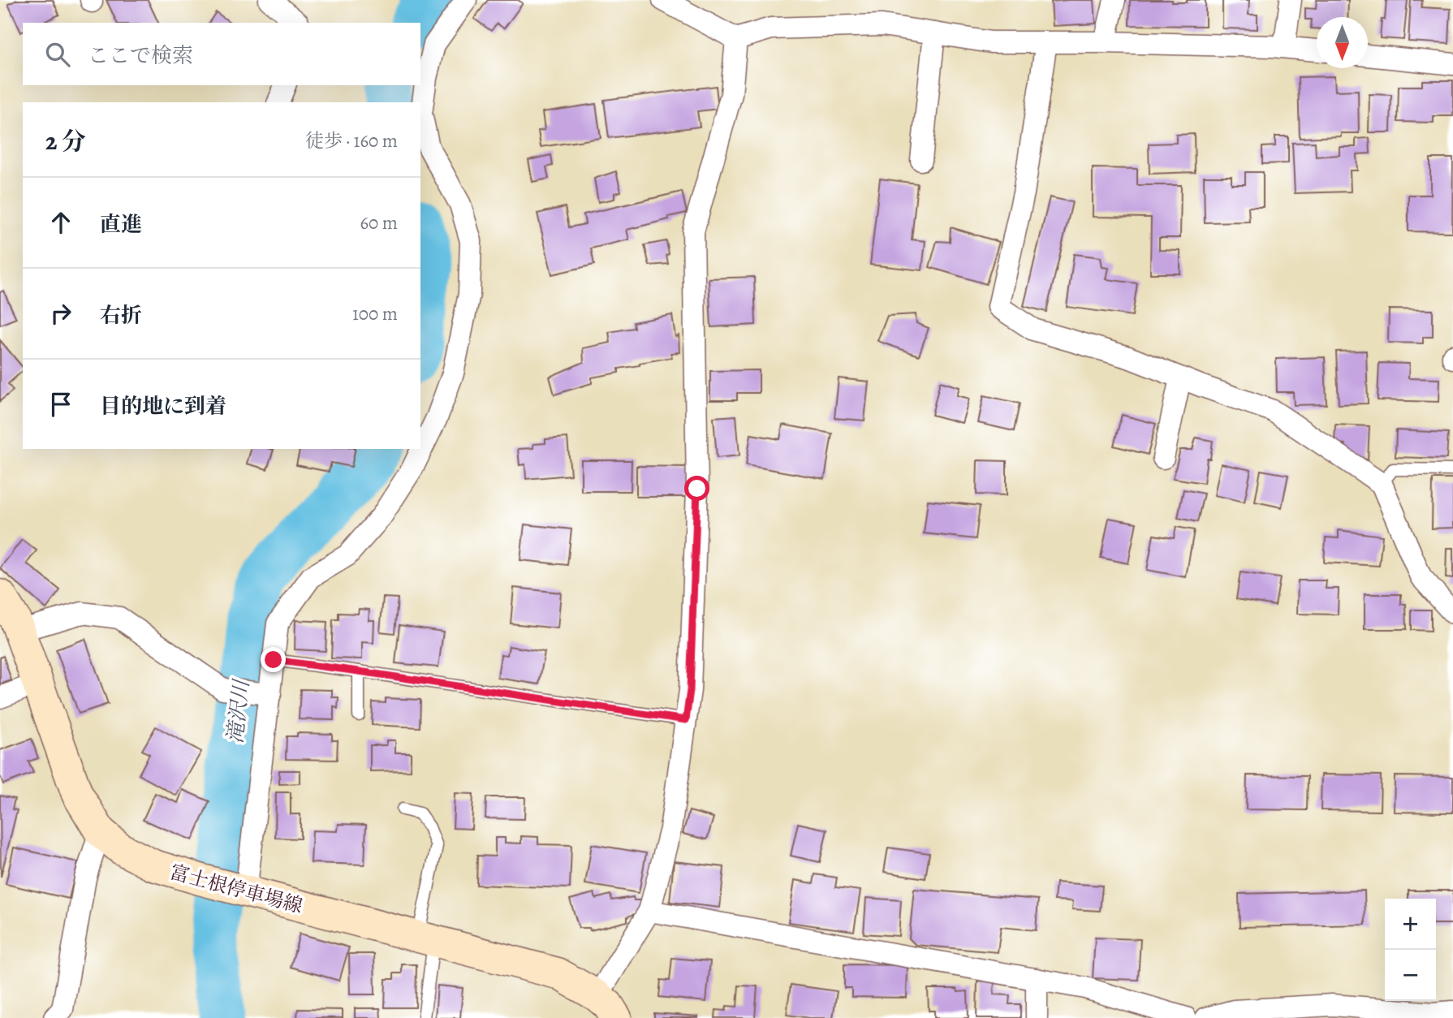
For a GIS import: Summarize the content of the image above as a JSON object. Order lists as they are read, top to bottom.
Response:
{
  "streets": {
    "main road": ["富士根停車場線"]
  },
  "water": ["滝沢川"],
  "north": "bottom",
  "page": {
    "search": "ここで検索",
    "heading": ["2 分", "徒歩 · 160 m"],
    "list": [
      ["直進", "60 m"],
      ["右折", "100 m"],
      "目的地に到着"
    ],
    "map_buttons": ["+", "−"]
  }
}
